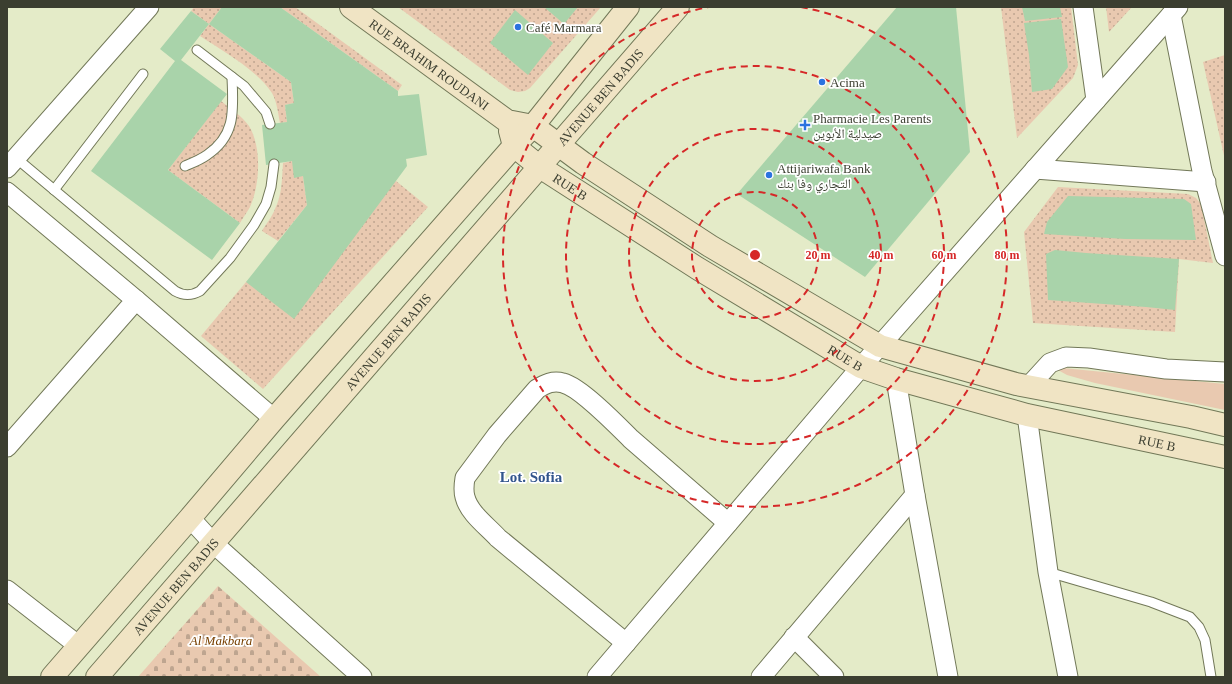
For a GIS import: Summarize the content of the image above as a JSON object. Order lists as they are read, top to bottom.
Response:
{
  "streets": {
    "street": ["RUE BRAHIM ROUDANI", "AVENUE BEN BADIS", "RUE B"]
  },
  "crossings": [
    ["AVENUE BEN BADIS", "RUE B"]
  ],
  "districts": ["Lot. Sofia"],
  "parks": ["Al Makbara"],
  "places": {
    "other": ["Café Marmara", "Acima", "Attijariwafa Bank التجاري وفا بنك"],
    "health": ["Pharmacie Les Parents صيدلية الأبوين"]
  },
  "rings": [
    "20 m",
    "40 m",
    "60 m",
    "80 m"
  ]
}
